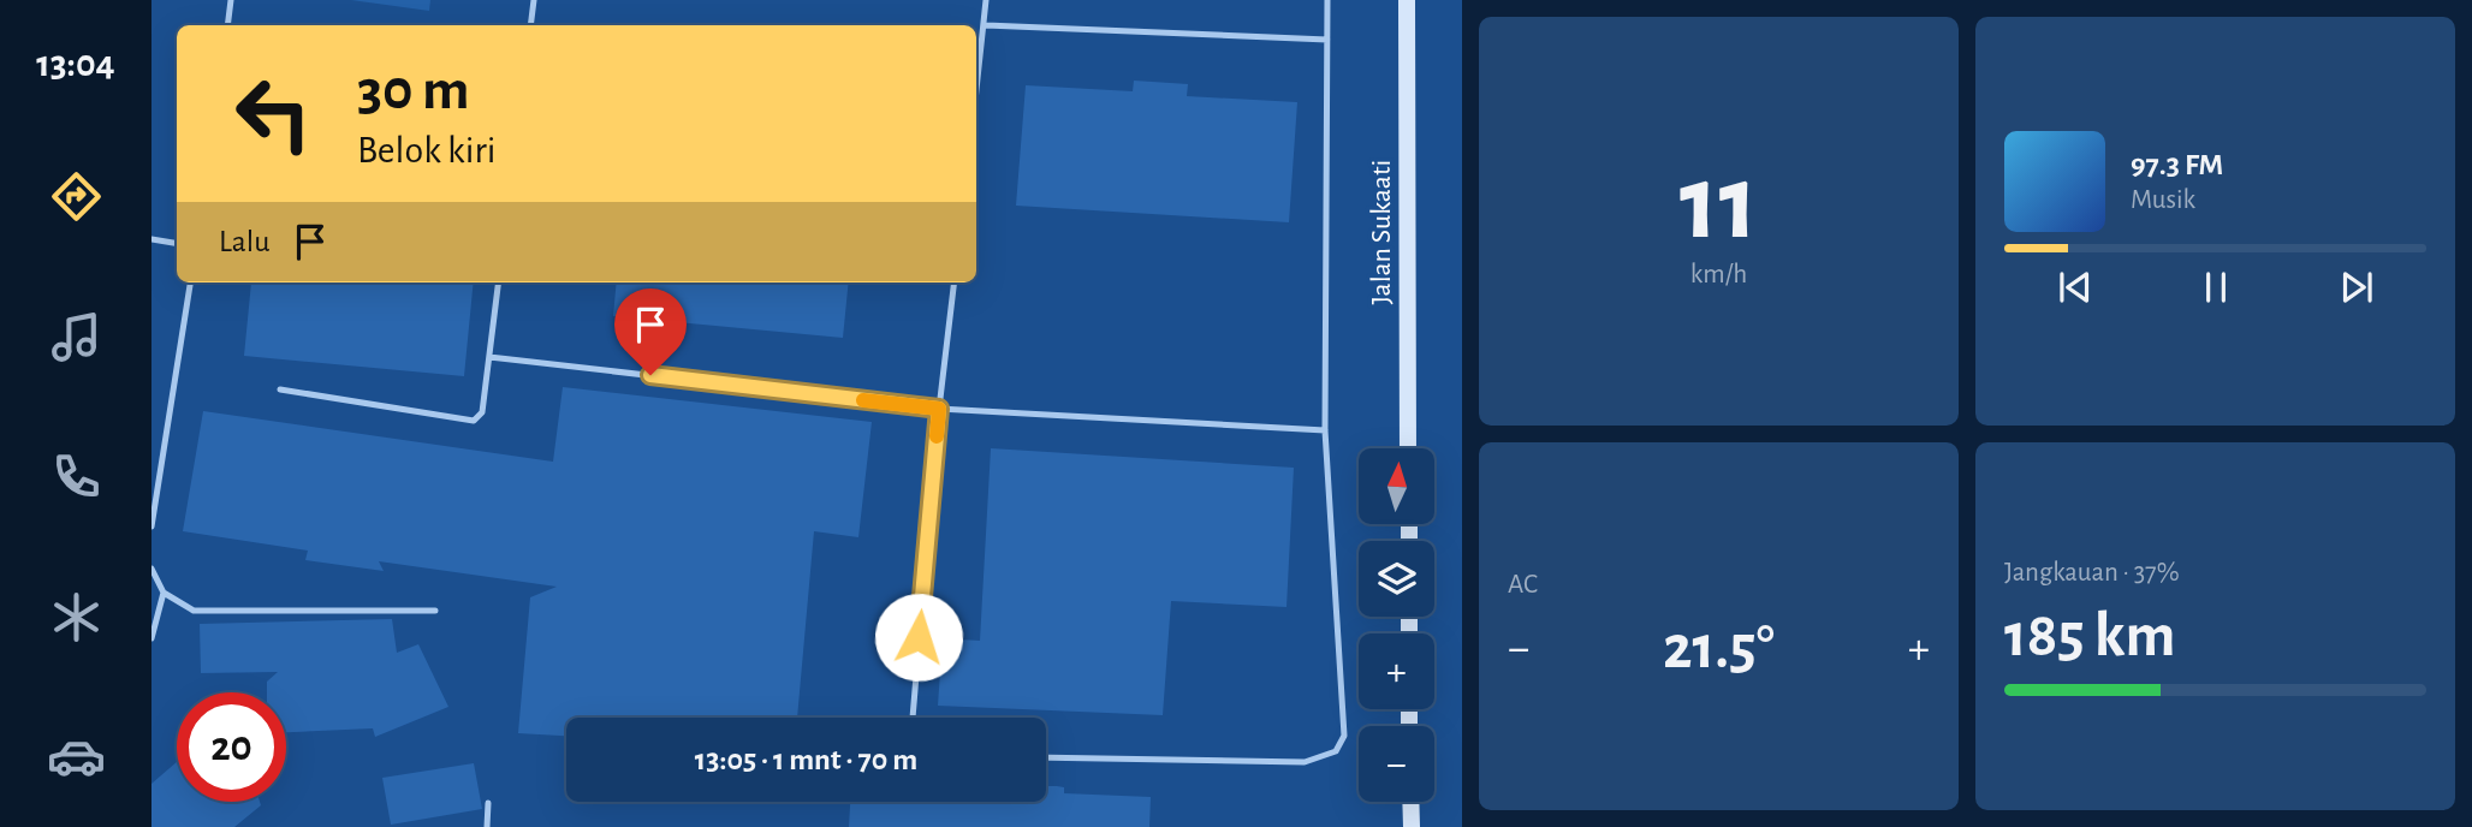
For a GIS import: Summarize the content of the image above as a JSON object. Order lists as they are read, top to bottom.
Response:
{
  "streets": {
    "street": ["Jalan Sukaati"]
  },
  "north": "top",
  "page": {
    "tabs": "13:04",
    "tile": [
      ["11", "km/h"],
      "AC",
      ["Jangkauan · 37%", "185 km"]
    ],
    "turn": ["30 m", "Belok kiri"],
    "song": ["97.3 FM", "Musik"],
    "then": "Lalu",
    "map_buttons": ["+", "−"],
    "heat": ["−", "21.5°", "+"],
    "limit": "20",
    "trip": "13:05 · 1 mnt · 70 m"
  }
}
